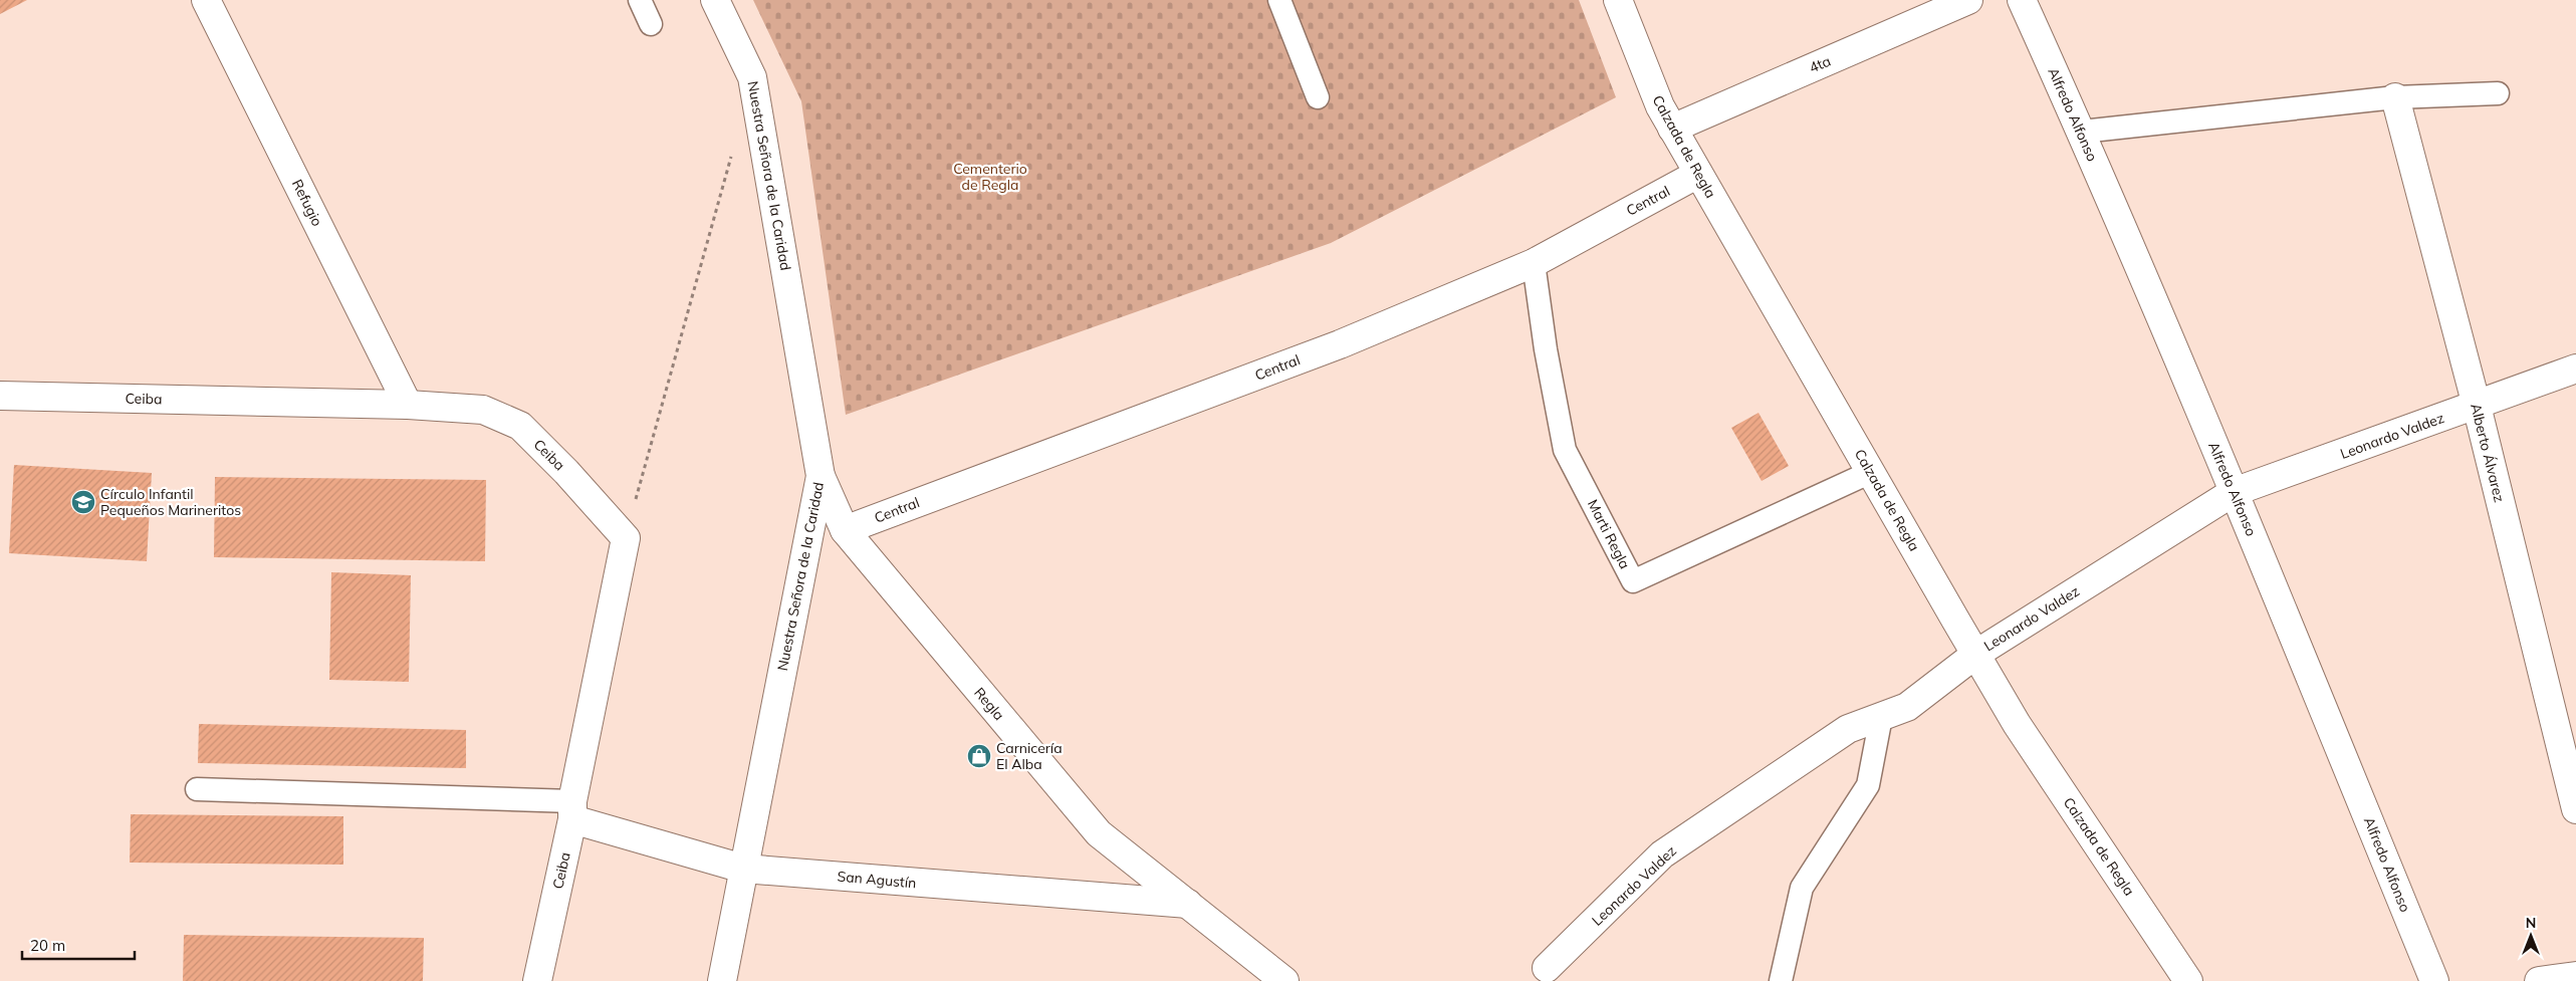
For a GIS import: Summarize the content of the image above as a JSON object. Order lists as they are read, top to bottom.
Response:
{
  "streets": {
    "street": [
      "4ta",
      "Alfredo Alfonso",
      "Calzada de Regla",
      "Nuestra Señora de la Caridad",
      "Central",
      "Refugio",
      "Ceiba",
      "Leonardo Valdez",
      "Alberto Álvarez",
      "Regla",
      "San Agustín"
    ],
    "lane": ["Marti Regla"]
  },
  "crossings": [
    ["4ta", "Calzada de Regla"],
    ["Alfredo Alfonso", "Leonardo Valdez"],
    ["Calzada de Regla", "Central"],
    ["Calzada de Regla", "Leonardo Valdez"],
    ["Calzada de Regla", "Marti Regla"],
    ["Nuestra Señora de la Caridad", "Regla"],
    ["Nuestra Señora de la Caridad", "San Agustín"],
    ["Central", "Marti Regla"],
    ["Central", "Regla"],
    ["Refugio", "Ceiba"],
    ["Ceiba", "San Agustín"],
    ["Leonardo Valdez", "Alberto Álvarez"],
    ["Regla", "San Agustín"]
  ],
  "parks": ["Cementerio de Regla"],
  "places": {
    "school or university": ["Círculo Infantil Pequeños Marineritos"],
    "shop": ["Carnicería El Alba"]
  },
  "scale_bar": "20 m",
  "north": "top"
}
